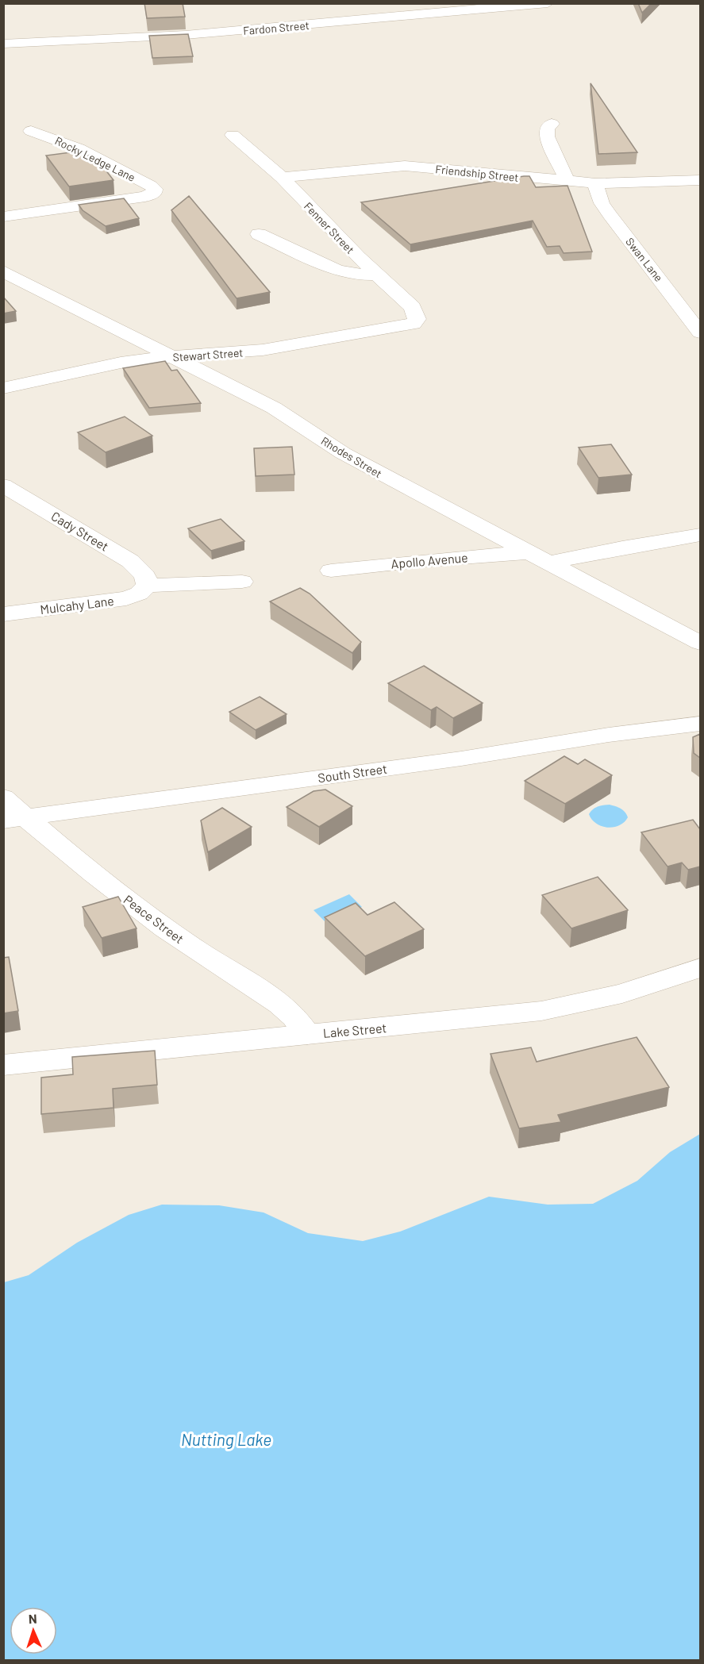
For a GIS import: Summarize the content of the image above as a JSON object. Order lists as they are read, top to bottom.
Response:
{
  "streets": {
    "street": [
      "Fardon Street",
      "Rocky Ledge Lane",
      "Friendship Street",
      "Fenner Street",
      "Swan Lane",
      "Stewart Street",
      "Rhodes Street",
      "Cady Street",
      "Apollo Avenue",
      "Mulcahy Lane",
      "South Street",
      "Peace Street",
      "Lake Street"
    ]
  },
  "crossings": [
    ["Friendship Street", "Fenner Street"],
    ["Friendship Street", "Swan Lane"],
    ["Fenner Street", "Stewart Street"],
    ["Stewart Street", "Rhodes Street"],
    ["Rhodes Street", "Apollo Avenue"],
    ["Cady Street", "Mulcahy Lane"],
    ["South Street", "Peace Street"],
    ["Peace Street", "Lake Street"]
  ],
  "water": ["Nutting Lake"],
  "north": "top"
}
